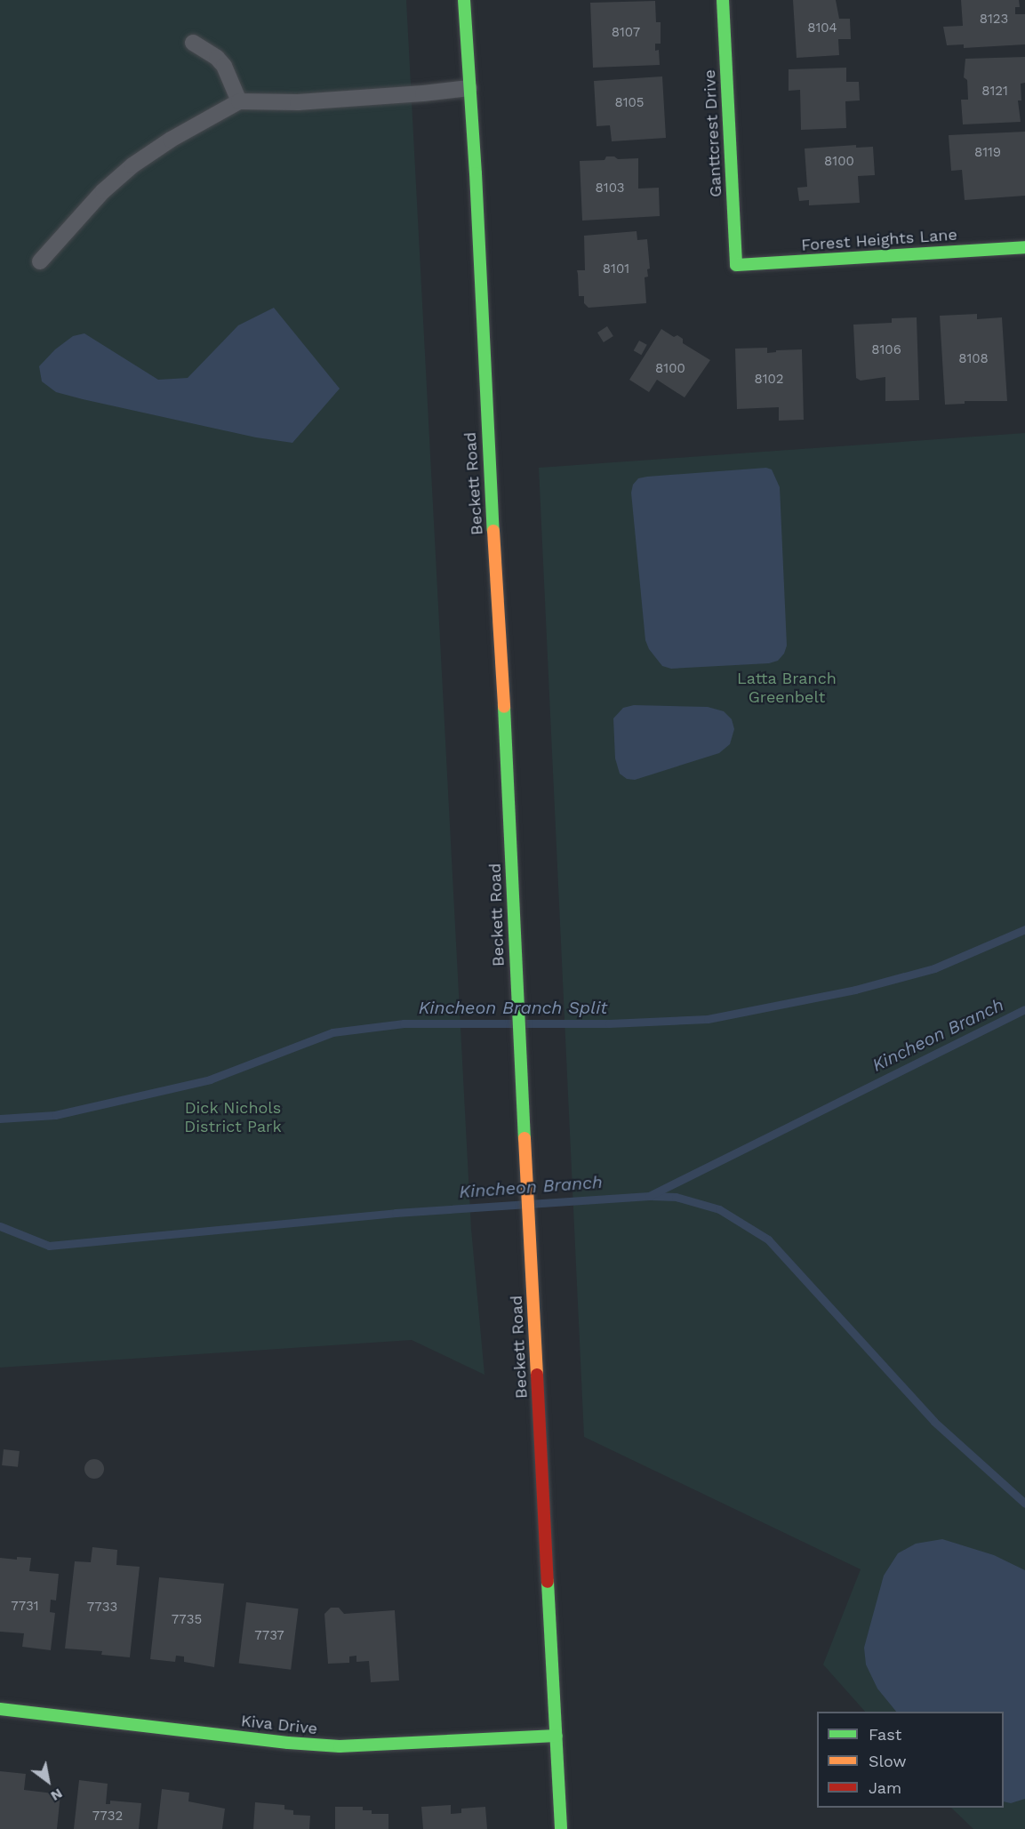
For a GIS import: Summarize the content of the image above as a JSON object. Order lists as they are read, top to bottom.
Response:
{
  "streets": {
    "street": [
      "Ganttcrest Drive",
      "Forest Heights Lane",
      "Beckett Road",
      "Kiva Drive"
    ]
  },
  "crossings": [
    ["Ganttcrest Drive", "Forest Heights Lane"],
    ["Beckett Road", "Kiva Drive"]
  ],
  "water": ["Kincheon Branch Split", "Kincheon Branch"],
  "parks": ["Latta Branch Greenbelt", "Dick Nichols District Park"],
  "house_numbers": [
    "8123",
    "8104",
    "8107",
    "8121",
    "8105",
    "8119",
    "8100",
    "8103",
    "8101",
    "8106",
    "8108",
    "8100",
    "8102",
    "7731",
    "7733",
    "7735",
    "7737",
    "7732"
  ],
  "legend": ["Fast", "Slow", "Jam"],
  "north": "bottom right"
}
